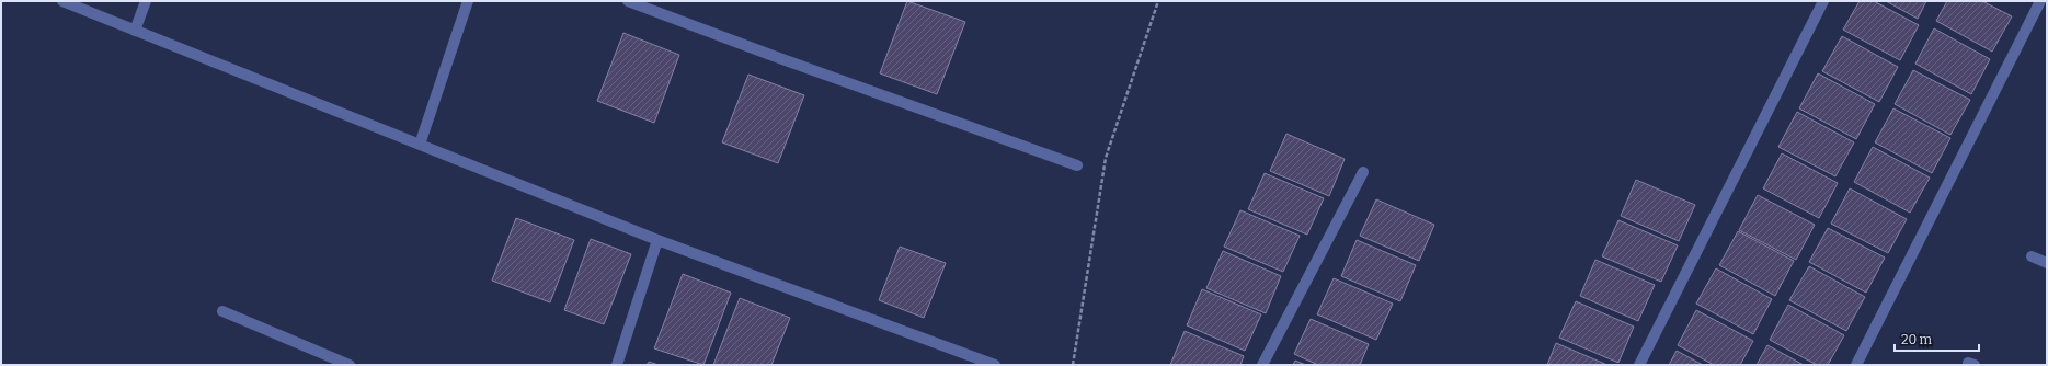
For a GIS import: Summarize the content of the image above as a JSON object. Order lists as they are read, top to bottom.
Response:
{
  "scale_bar": "20 m"
}
